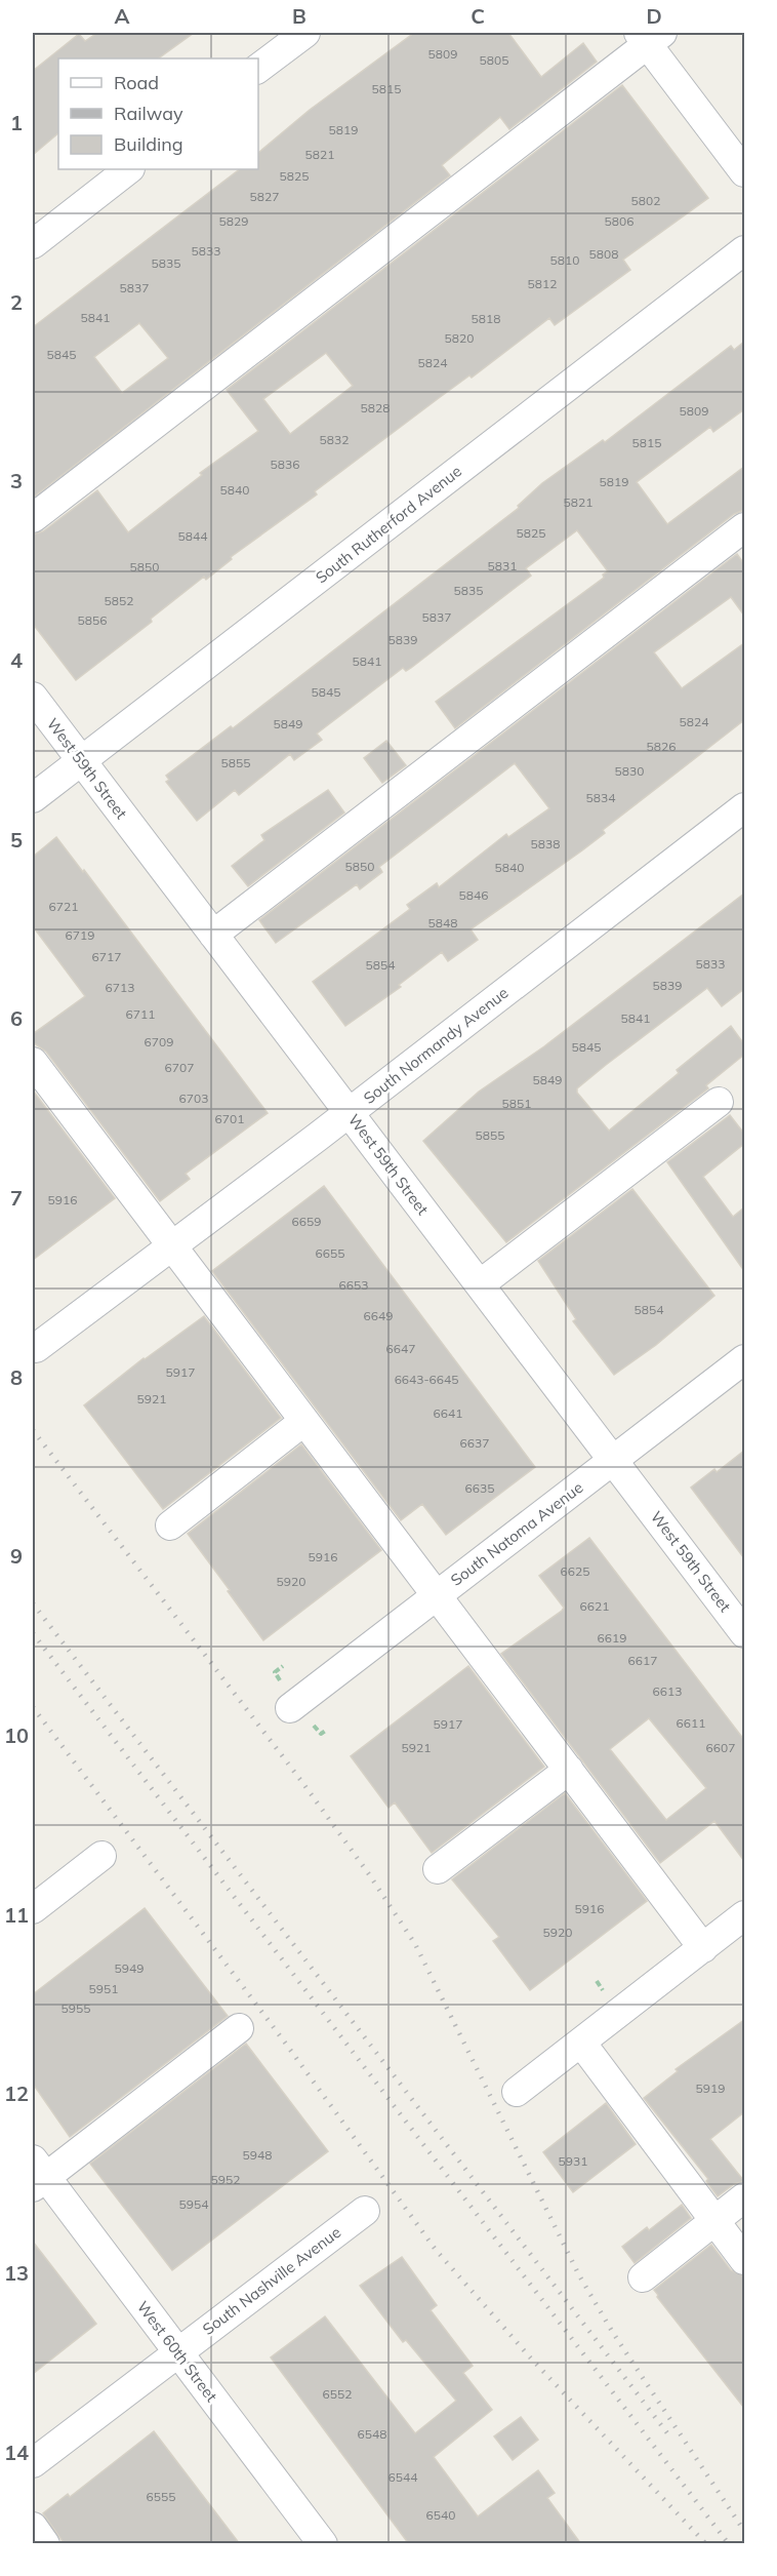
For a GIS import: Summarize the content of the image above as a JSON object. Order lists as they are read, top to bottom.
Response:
{
  "streets": {
    "street": [
      "South Rutherford Avenue",
      "West 59th Street",
      "South Normandy Avenue",
      "South Natoma Avenue",
      "South Nashville Avenue",
      "West 60th Street"
    ]
  },
  "crossings": [
    ["South Rutherford Avenue", "West 59th Street"],
    ["West 59th Street", "South Normandy Avenue"],
    ["West 59th Street", "South Natoma Avenue"],
    ["South Nashville Avenue", "West 60th Street"]
  ],
  "house_numbers": [
    "5809",
    "5805",
    "5815",
    "5819",
    "5821",
    "5825",
    "5827",
    "5802",
    "5829",
    "5806",
    "5833",
    "5808",
    "5810",
    "5835",
    "5812",
    "5837",
    "5841",
    "5818",
    "5820",
    "5845",
    "5824",
    "5828",
    "5809",
    "5832",
    "5815",
    "5836",
    "5819",
    "5840",
    "5821",
    "5825",
    "5844",
    "5831",
    "5850",
    "5835",
    "5852",
    "5837",
    "5856",
    "5839",
    "5841",
    "5845",
    "5824",
    "5849",
    "5826",
    "5855",
    "5830",
    "5834",
    "5838",
    "5850",
    "5840",
    "5846",
    "6721",
    "5848",
    "6719",
    "6717",
    "5833",
    "5854",
    "5839",
    "6713",
    "6711",
    "5841",
    "6709",
    "5845",
    "6707",
    "5849",
    "6703",
    "5851",
    "6701",
    "5855",
    "5916",
    "6659",
    "6655",
    "6653",
    "5854",
    "6649",
    "6647",
    "5917",
    "6643-6645",
    "5921",
    "6641",
    "6637",
    "6635",
    "5916",
    "6625",
    "5920",
    "6621",
    "6619",
    "6617",
    "6613",
    "6611",
    "5917",
    "5921",
    "6607",
    "5916",
    "5920",
    "5949",
    "5951",
    "5955",
    "5919",
    "5948",
    "5931",
    "5952",
    "5954",
    "6552",
    "6548",
    "6544",
    "6555",
    "6540"
  ],
  "legend": ["Road", "Railway", "Building"],
  "grid": {
    "columns": [
      "A",
      "B",
      "C",
      "D"
    ],
    "rows": [
      "1",
      "2",
      "3",
      "4",
      "5",
      "6",
      "7",
      "8",
      "9",
      "10",
      "11",
      "12",
      "13",
      "14"
    ]
  }
}
